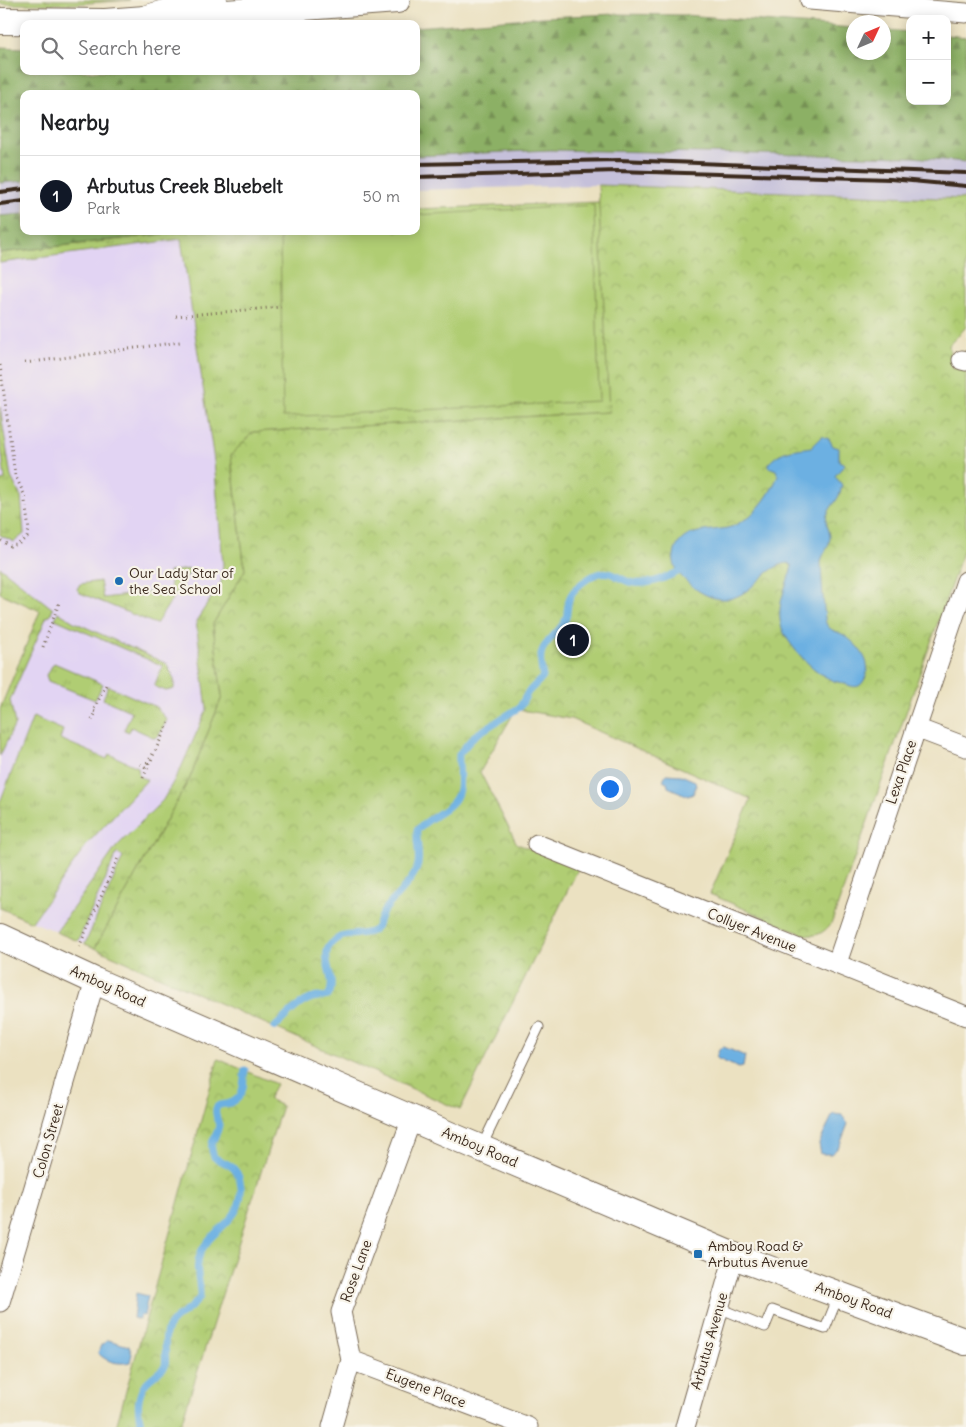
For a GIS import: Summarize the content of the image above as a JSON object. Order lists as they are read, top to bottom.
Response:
{
  "streets": {
    "main road": ["Amboy Road"],
    "street": [
      "Lexa Place",
      "Collyer Avenue",
      "Colon Street",
      "Rose Lane",
      "Arbutus Avenue",
      "Eugene Place"
    ]
  },
  "crossings": [
    ["Lexa Place", "Collyer Avenue"],
    ["Amboy Road", "Colon Street"],
    ["Amboy Road", "Rose Lane"],
    ["Amboy Road", "Arbutus Avenue"],
    ["Rose Lane", "Eugene Place"]
  ],
  "places": {
    "other": ["Our Lady Star of the Sea School"],
    "transit": ["Amboy Road & Arbutus Avenue"]
  },
  "north": "top right",
  "page": {
    "map_buttons": ["+", "−"],
    "search": "Search here",
    "heading": "Nearby",
    "list": [
      {
        "mark": "1",
        "name": "Arbutus Creek Bluebelt",
        "note": "Park",
        "value": "50 m"
      }
    ],
    "pins": "1"
  }
}
